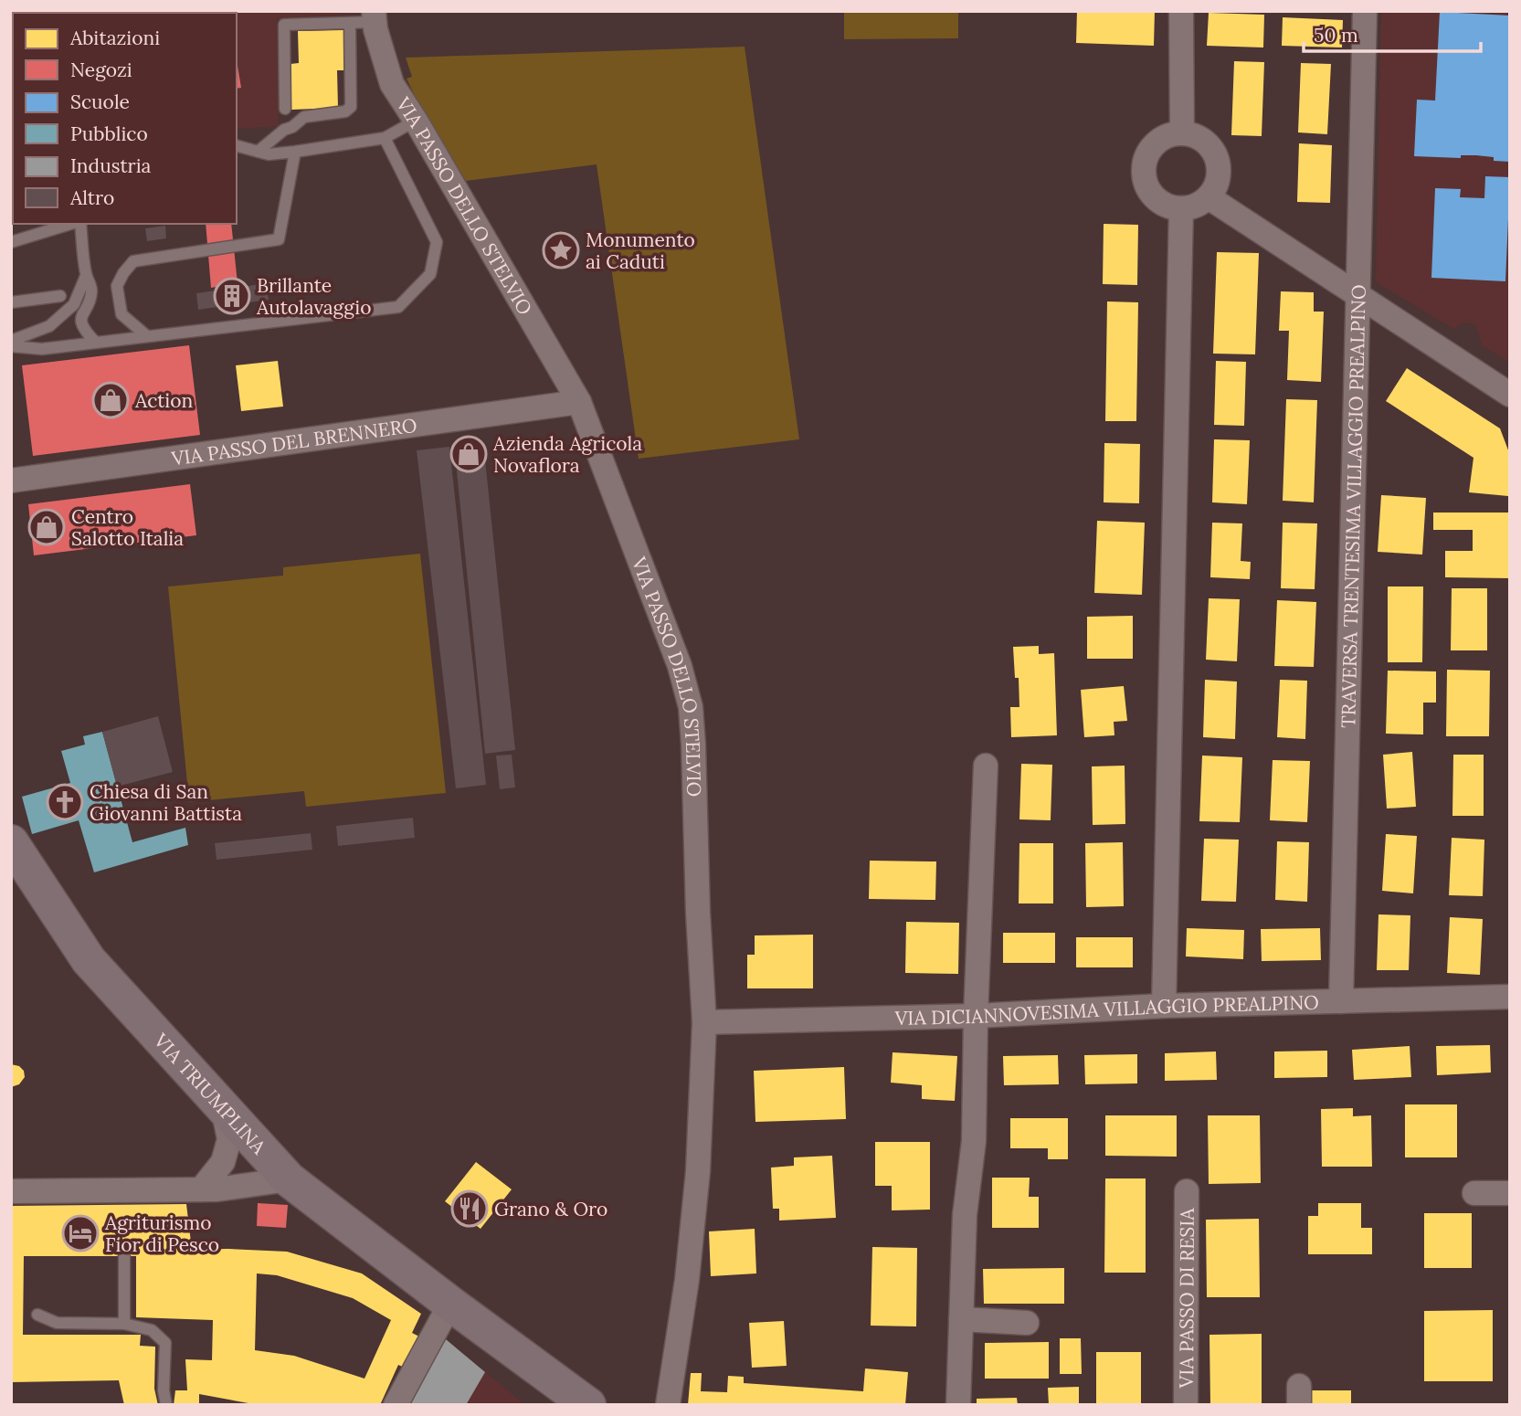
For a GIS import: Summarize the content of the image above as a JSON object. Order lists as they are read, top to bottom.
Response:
{
  "streets": {
    "main road": ["VIA TRIUMPLINA"],
    "street": [
      "VIA PASSO DELLO STELVIO",
      "VIA PASSO DEL BRENNERO",
      "TRAVERSA TRENTESIMA VILLAGGIO PREALPINO",
      "VIA DICIANNOVESIMA VILLAGGIO PREALPINO",
      "VIA PASSO DI RESIA"
    ]
  },
  "crossings": [
    ["VIA PASSO DELLO STELVIO", "VIA PASSO DEL BRENNERO"],
    ["VIA PASSO DELLO STELVIO", "VIA DICIANNOVESIMA VILLAGGIO PREALPINO"],
    ["TRAVERSA TRENTESIMA VILLAGGIO PREALPINO", "VIA DICIANNOVESIMA VILLAGGIO PREALPINO"]
  ],
  "places": {
    "place": ["Monumento ai Caduti"],
    "building": ["Brillante Autolavaggio"],
    "shop": ["Action", "Azienda Agricola Novaflora", "Centro Salotto Italia"],
    "church": ["Chiesa di San Giovanni Battista"],
    "restaurant": ["Grano & Oro"],
    "hotel": ["Agriturismo Fior di Pesco"]
  },
  "legend": [
    "Abitazioni",
    "Negozi",
    "Scuole",
    "Pubblico",
    "Industria",
    "Altro"
  ],
  "scale_bar": "50 m"
}
